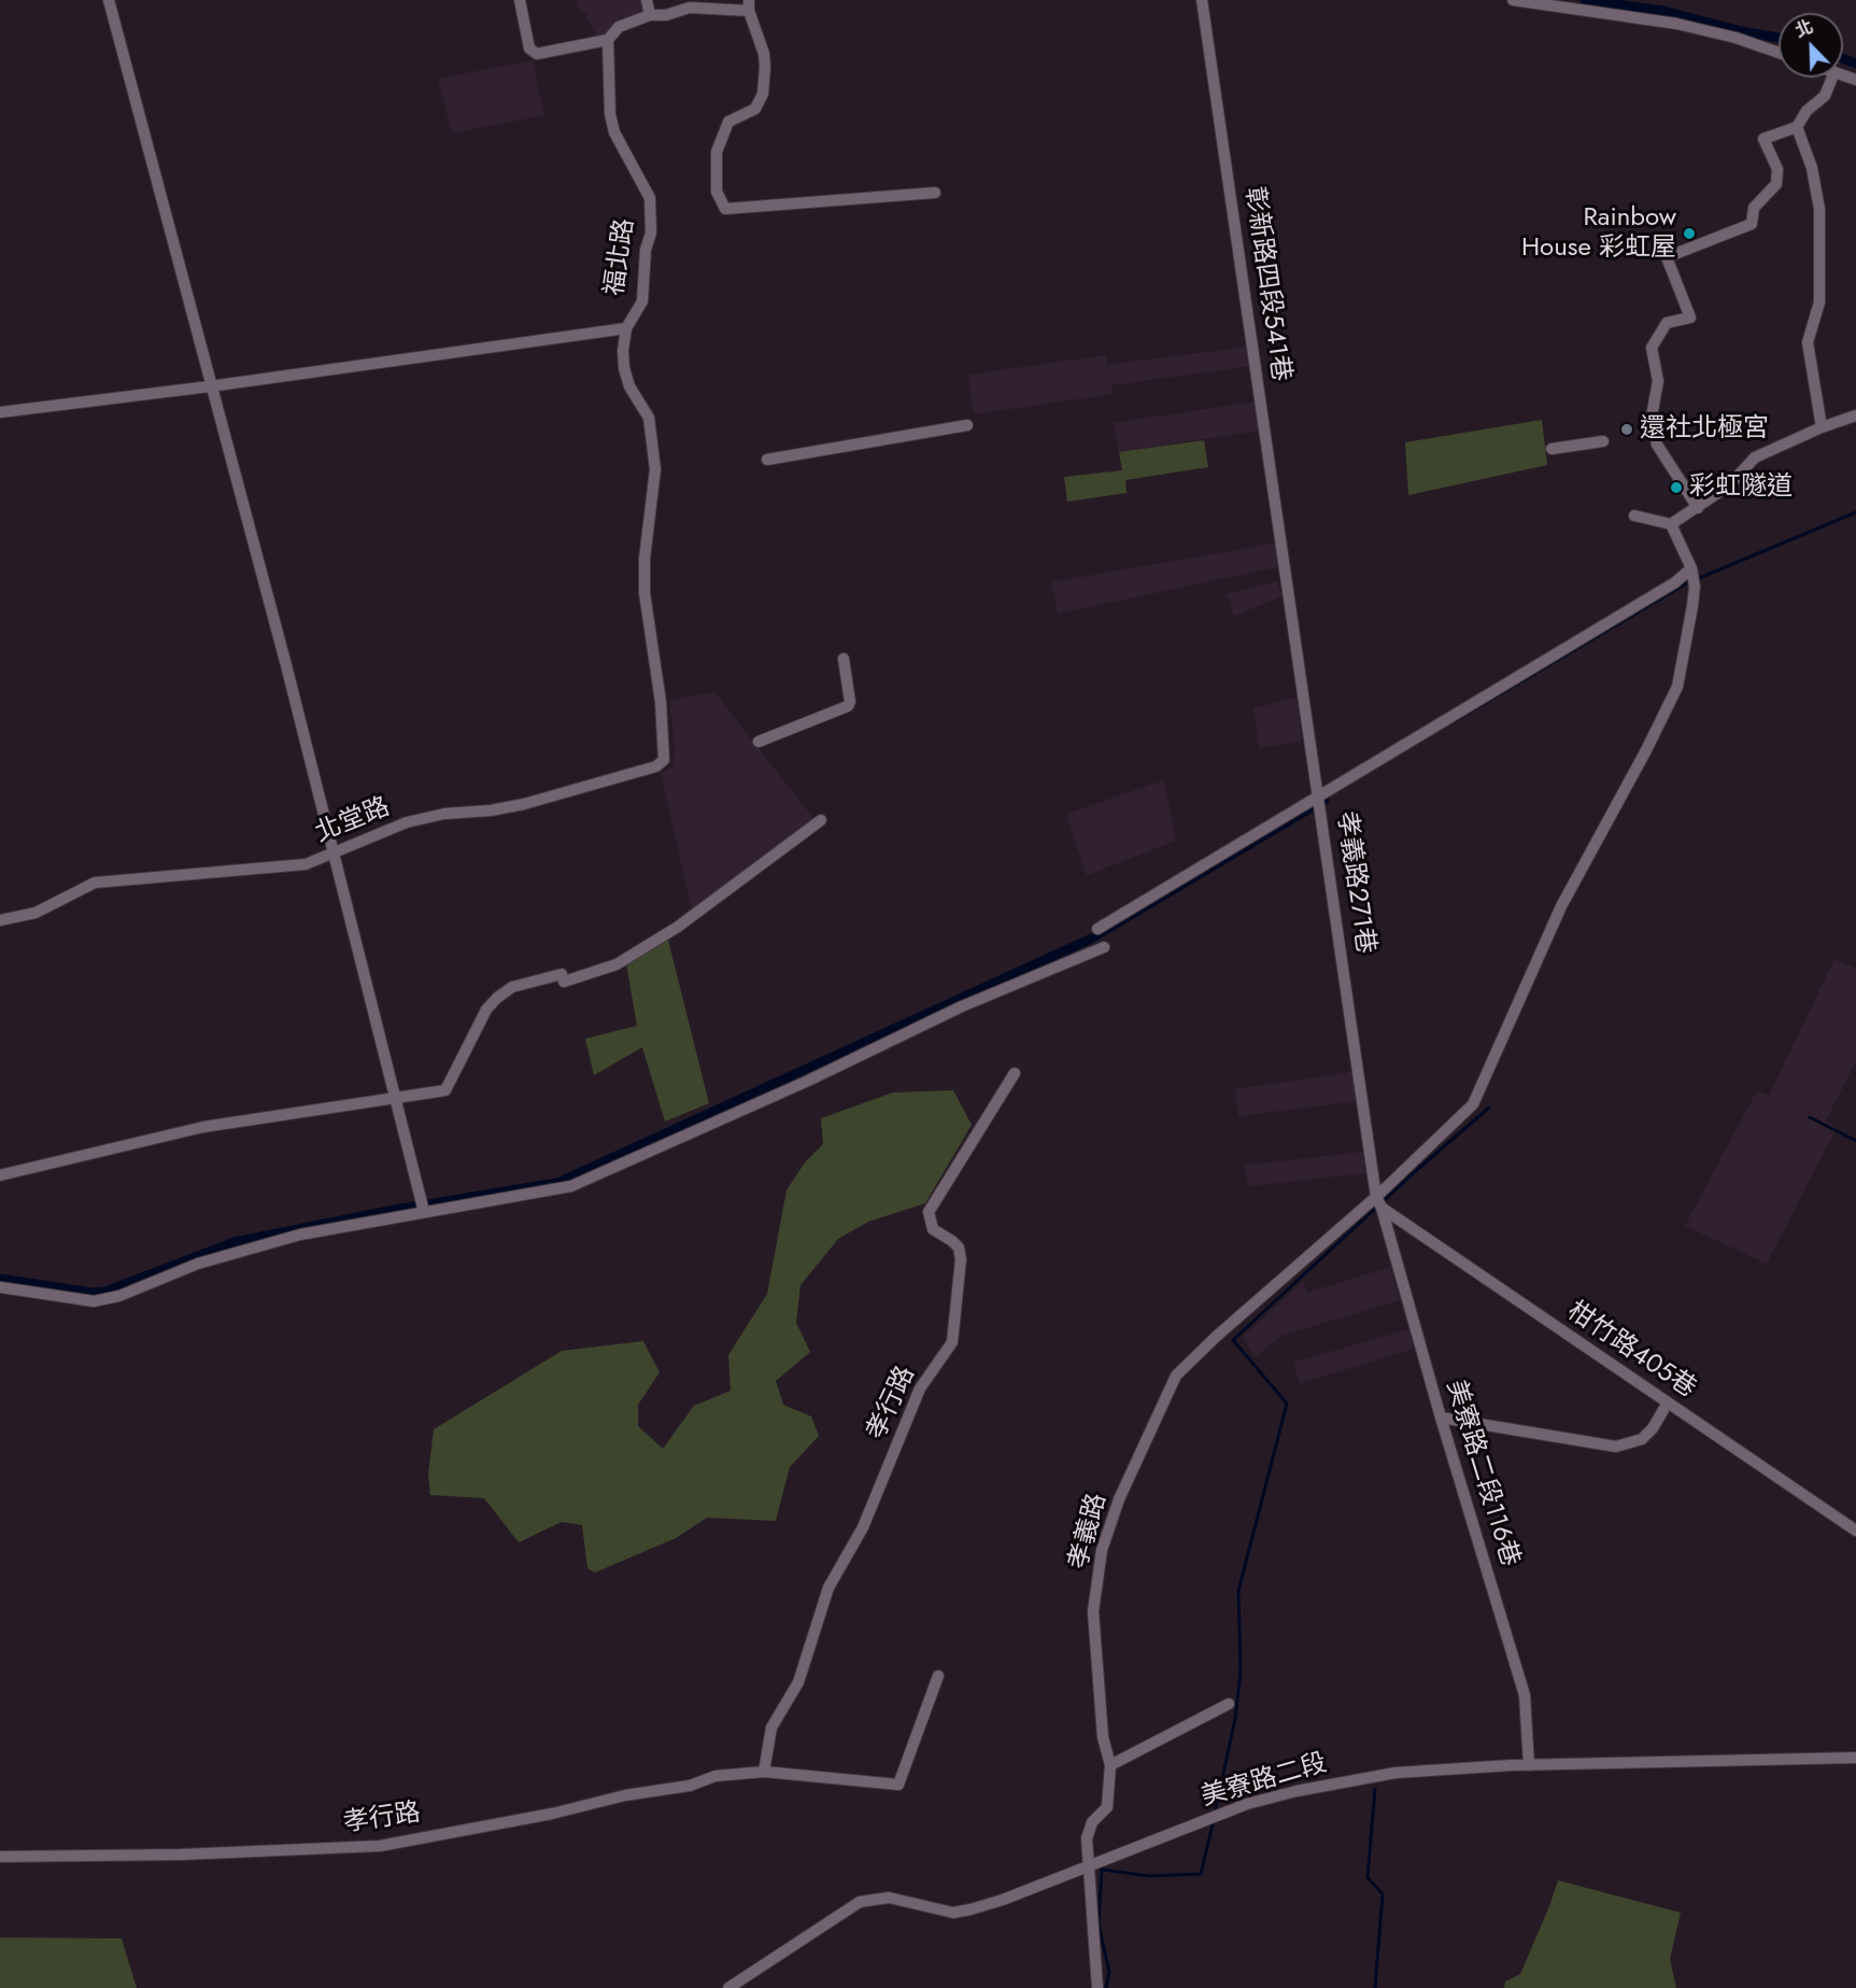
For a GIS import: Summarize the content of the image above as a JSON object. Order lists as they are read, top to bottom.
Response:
{
  "streets": {
    "street": [
      "福北路",
      "彰新路四段541巷",
      "北堂路",
      "孝義路271巷",
      "柑竹路405巷",
      "孝行路",
      "美寮路二段116巷",
      "孝義路",
      "美寮路二段"
    ]
  },
  "crossings": [
    ["福北路", "北堂路"],
    ["彰新路四段541巷", "孝義路271巷"],
    ["孝義路271巷", "柑竹路405巷"],
    ["孝義路271巷", "美寮路二段116巷"],
    ["孝義路271巷", "孝義路"],
    ["柑竹路405巷", "美寮路二段116巷"],
    ["柑竹路405巷", "孝義路"],
    ["美寮路二段116巷", "孝義路"],
    ["美寮路二段116巷", "美寮路二段"],
    ["孝義路", "美寮路二段"]
  ],
  "places": ["Rainbow House 彩虹屋", "還社北極宮", "彩虹隧道"],
  "north": "top left"
}
